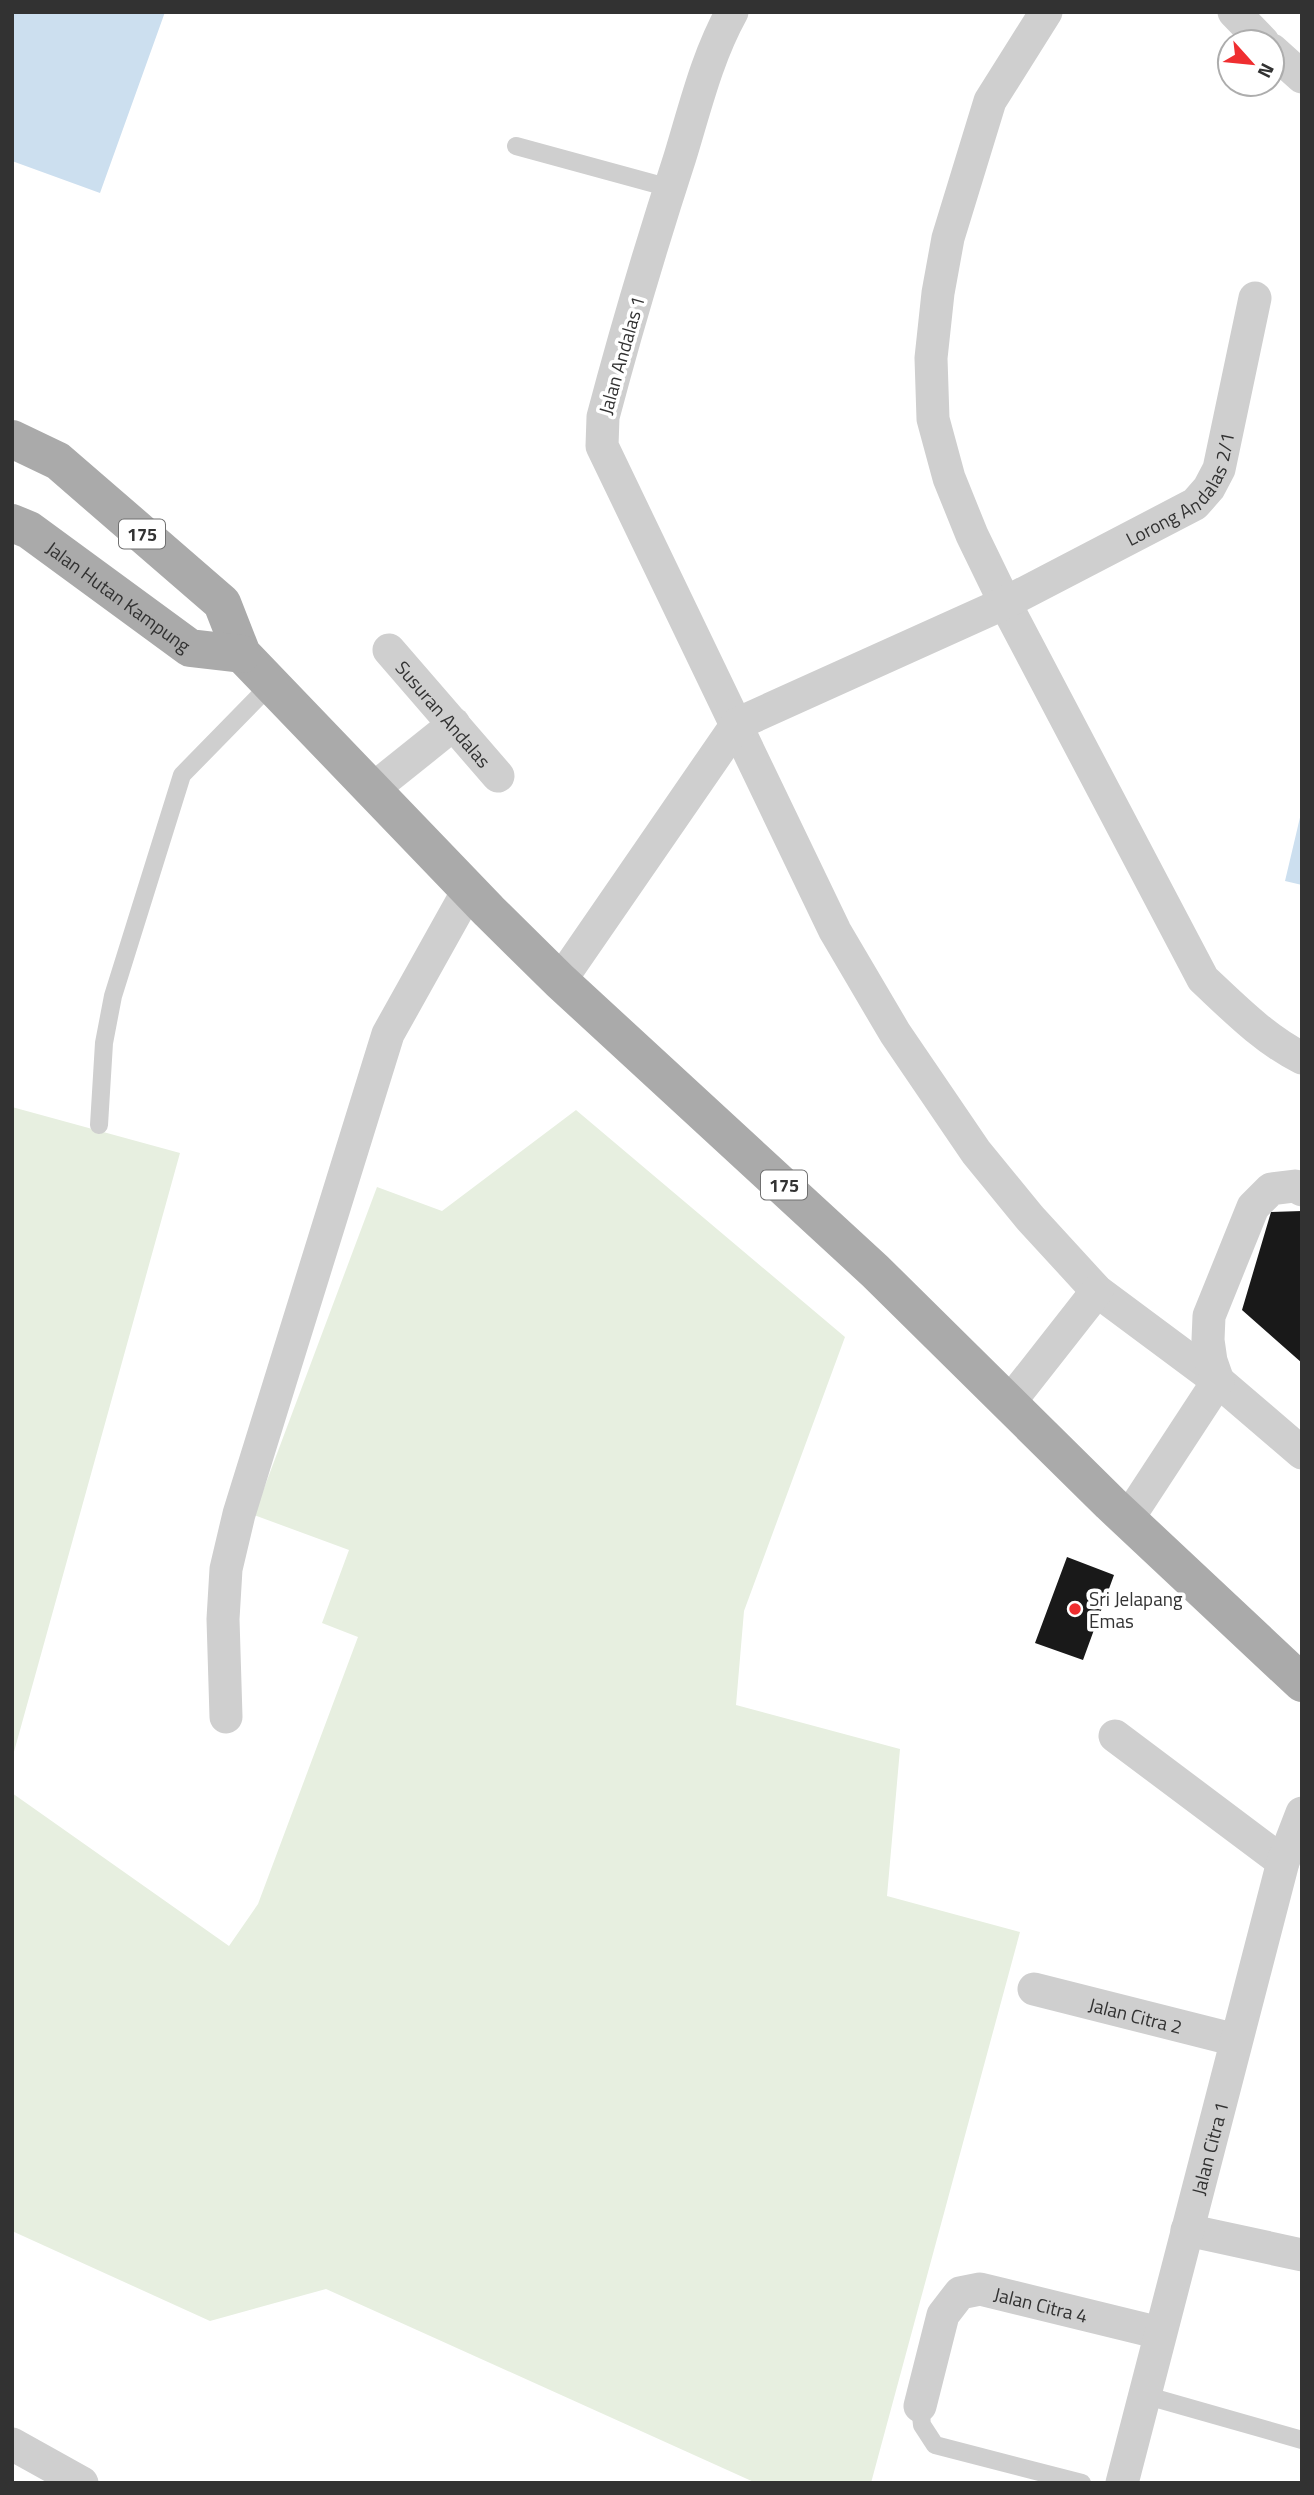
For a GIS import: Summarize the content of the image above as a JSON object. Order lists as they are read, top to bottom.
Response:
{
  "streets": {
    "main road": ["175", "Jalan Hutan Kampung"],
    "street": [
      "Jalan Andalas 1",
      "Lorong Andalas 2/1",
      "Susuran Andalas",
      "Jalan Citra 2",
      "Jalan Citra 1",
      "Jalan Citra 4"
    ]
  },
  "crossings": [
    ["Jalan Andalas 1", "Lorong Andalas 2/1"],
    ["175", "Jalan Hutan Kampung"],
    ["Jalan Citra 2", "Jalan Citra 1"],
    ["Jalan Citra 1", "Jalan Citra 4"]
  ],
  "places": ["Sri Jelapang Emas"],
  "north": "bottom right"
}
